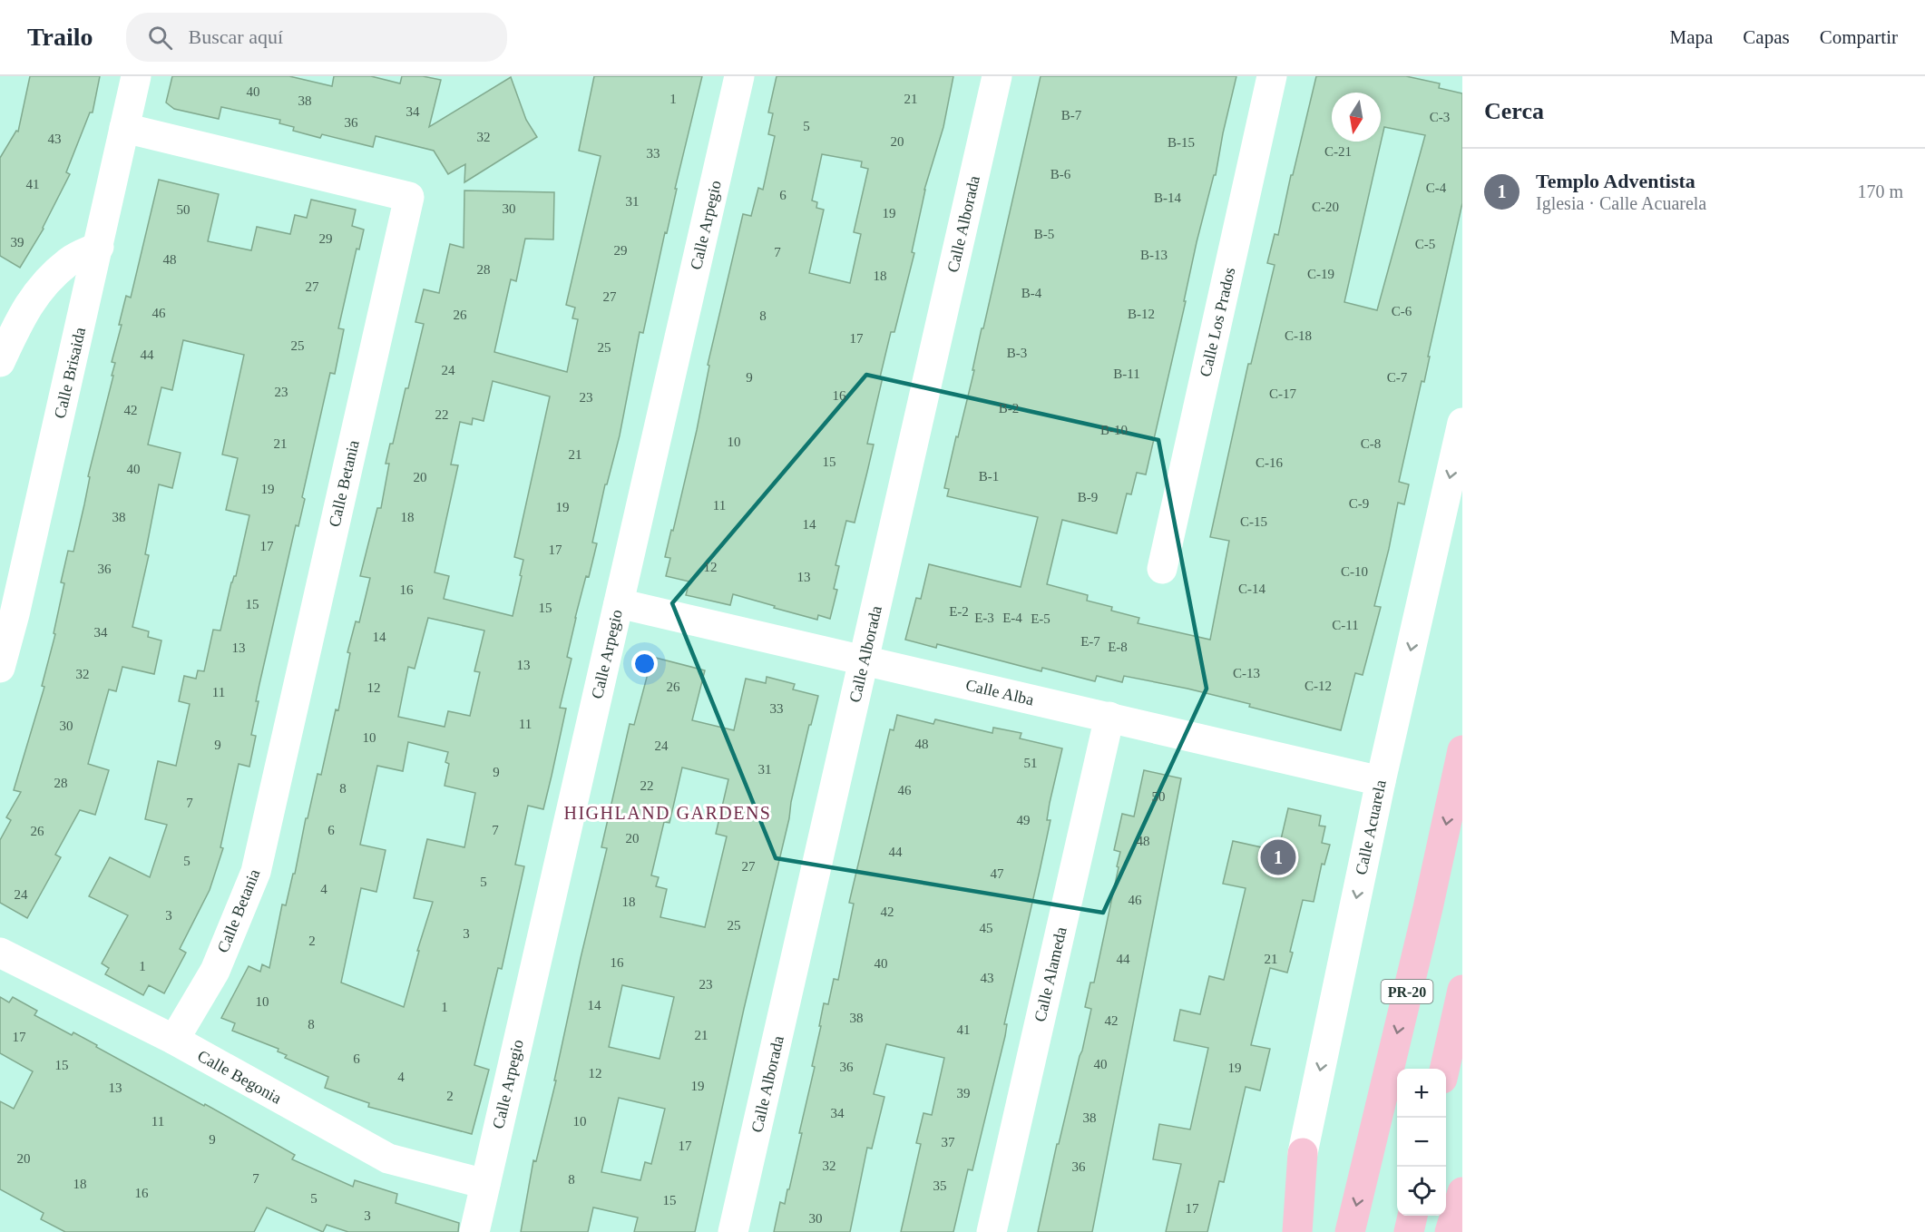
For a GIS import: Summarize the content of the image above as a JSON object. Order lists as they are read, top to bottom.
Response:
{
  "streets": {
    "highway": ["PR-20"],
    "street": [
      "Calle Alborada",
      "Calle Arpegio",
      "Calle Los Prados",
      "Calle Brisaida",
      "Calle Betania",
      "Calle Alba",
      "Calle Acuarela",
      "Calle Alameda",
      "Calle Begonia"
    ]
  },
  "crossings": [
    ["Calle Alborada", "Calle Alba"],
    ["Calle Arpegio", "Calle Alba"],
    ["Calle Arpegio", "Calle Begonia"],
    ["Calle Brisaida", "Calle Betania"],
    ["Calle Betania", "Calle Begonia"],
    ["Calle Alba", "Calle Acuarela"],
    ["Calle Alba", "Calle Alameda"]
  ],
  "one_way": ["Calle Acuarela"],
  "districts": ["HIGHLAND GARDENS"],
  "house_numbers": [
    "40",
    "1",
    "21",
    "38",
    "34",
    "B-7",
    "C-3",
    "36",
    "5",
    "32",
    "43",
    "20",
    "B-15",
    "C-21",
    "33",
    "B-6",
    "41",
    "C-4",
    "6",
    "B-14",
    "31",
    "C-20",
    "30",
    "50",
    "19",
    "B-5",
    "29",
    "39",
    "C-5",
    "29",
    "7",
    "B-13",
    "48",
    "28",
    "C-19",
    "18",
    "27",
    "B-4",
    "27",
    "C-6",
    "46",
    "B-12",
    "26",
    "8",
    "C-18",
    "17",
    "25",
    "25",
    "B-3",
    "44",
    "24",
    "B-11",
    "9",
    "C-7",
    "23",
    "C-17",
    "16",
    "23",
    "B-2",
    "42",
    "22",
    "B-10",
    "10",
    "21",
    "C-8",
    "21",
    "15",
    "C-16",
    "40",
    "B-1",
    "20",
    "19",
    "B-9",
    "C-9",
    "11",
    "19",
    "38",
    "18",
    "C-15",
    "14",
    "17",
    "17",
    "12",
    "36",
    "C-10",
    "13",
    "C-14",
    "16",
    "15",
    "15",
    "E-2",
    "E-3",
    "E-4",
    "E-5",
    "C-11",
    "34",
    "14",
    "E-7",
    "E-8",
    "13",
    "13",
    "C-13",
    "32",
    "C-12",
    "26",
    "12",
    "11",
    "33",
    "11",
    "30",
    "10",
    "48",
    "9",
    "24",
    "51",
    "31",
    "9",
    "28",
    "22",
    "8",
    "46",
    "50",
    "7",
    "49",
    "6",
    "7",
    "26",
    "20",
    "48",
    "44",
    "5",
    "27",
    "47",
    "5",
    "4",
    "24",
    "46",
    "18",
    "42",
    "3",
    "25",
    "45",
    "3",
    "2",
    "44",
    "21",
    "16",
    "40",
    "1",
    "43",
    "23",
    "10",
    "14",
    "1",
    "38",
    "42",
    "8",
    "41",
    "21",
    "17",
    "6",
    "40",
    "15",
    "36",
    "19",
    "12",
    "4",
    "19",
    "13",
    "39",
    "2",
    "34",
    "38",
    "11",
    "10",
    "9",
    "37",
    "17",
    "20",
    "32",
    "36",
    "7",
    "8",
    "18",
    "35",
    "16",
    "5",
    "15",
    "17",
    "3",
    "30"
  ],
  "north": "bottom",
  "page": {
    "header": "Trailo",
    "search": "Buscar aquí",
    "nav": ["Mapa", "Capas", "Compartir"],
    "heading": "Cerca",
    "list": [
      {
        "mark": "1",
        "name": "Templo Adventista",
        "note": "Iglesia · Calle Acuarela",
        "value": "170 m"
      }
    ],
    "pins": "1",
    "map_buttons": ["+", "−"]
  }
}
